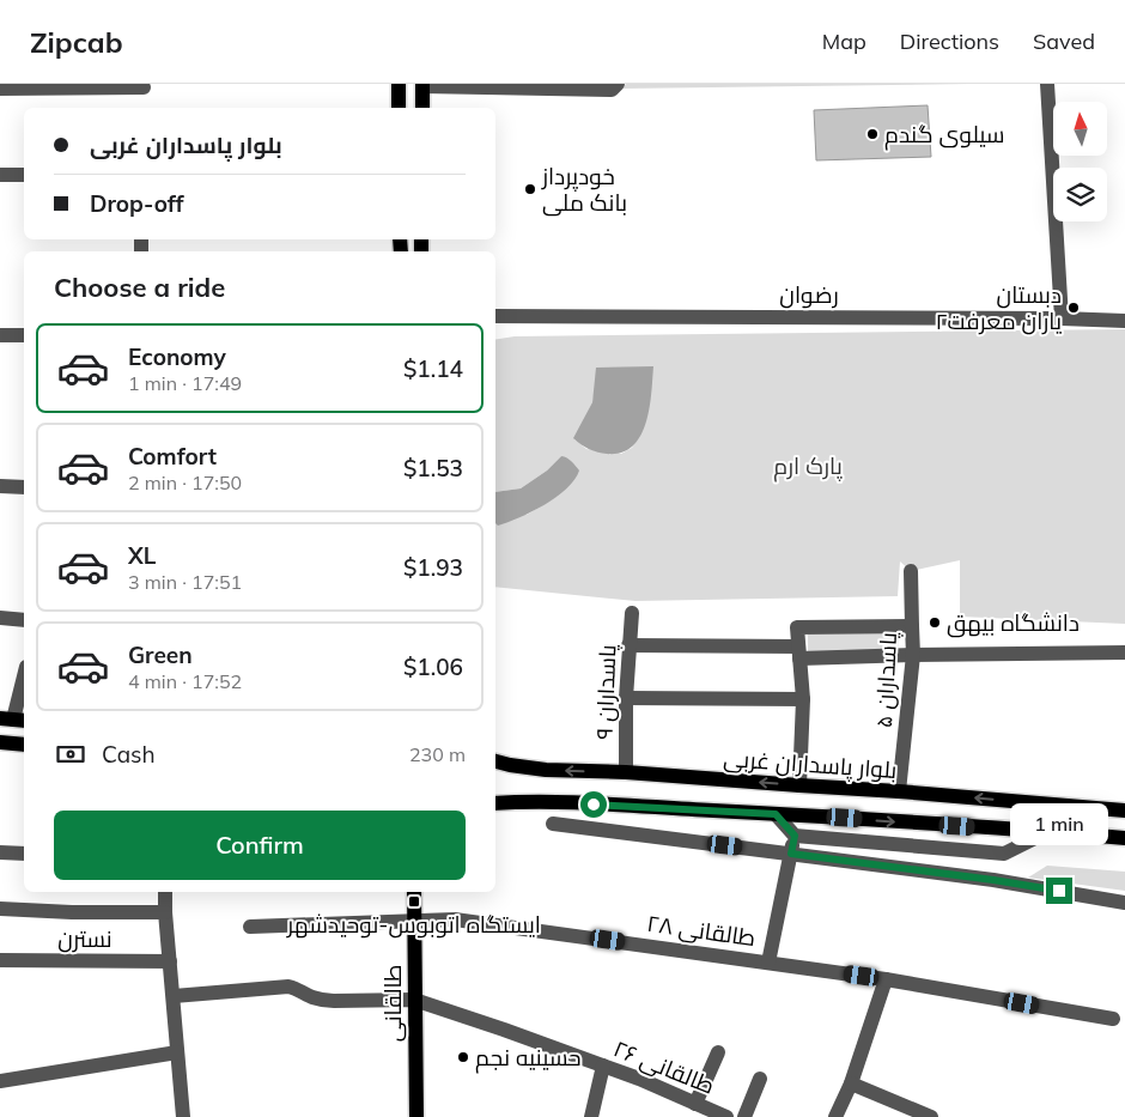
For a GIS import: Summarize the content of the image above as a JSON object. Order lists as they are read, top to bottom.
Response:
{
  "streets": {
    "main road": ["بلوار پاسداران غربی", "طالقانی"],
    "street": [
      "رضوان",
      "پاسداران ۵",
      "پاسداران ۹",
      "طالقانی ۲۸",
      "نسترن",
      "طالقانی ۲۶"
    ]
  },
  "crossings": [
    ["پاسداران ۵", "بلوار پاسداران غربی"],
    ["پاسداران ۹", "بلوار پاسداران غربی"],
    ["طالقانی ۲۸", "طالقانی"],
    ["طالقانی", "طالقانی ۲۶"]
  ],
  "parks": ["پارک ارم"],
  "places": {
    "other": [
      "سیلوی گندم",
      "خودپرداز بانک ملی",
      "دبستان یاران معرفت۲",
      "دانشگاه بیهق",
      "حسینیه نجم"
    ],
    "transit": ["ایستگاه اتوبوس-توحیدشهر"]
  },
  "north": "top",
  "page": {
    "header": "Zipcab",
    "nav": ["Map", "Directions", "Saved"],
    "banner": ["بلوار پاسداران غربی", "Drop-off"],
    "heading": "Choose a ride",
    "list": [
      {
        "name": "Economy",
        "note": "1 min · 17:49",
        "value": "$1.14"
      },
      {
        "name": "Comfort",
        "note": "2 min · 17:50",
        "value": "$1.53"
      },
      {
        "name": "XL",
        "note": "3 min · 17:51",
        "value": "$1.93"
      },
      {
        "name": "Green",
        "note": "4 min · 17:52",
        "value": "$1.06"
      }
    ],
    "pay": ["Cash", "230 m"],
    "buttons": "Confirm",
    "bubble": "1 min"
  }
}
